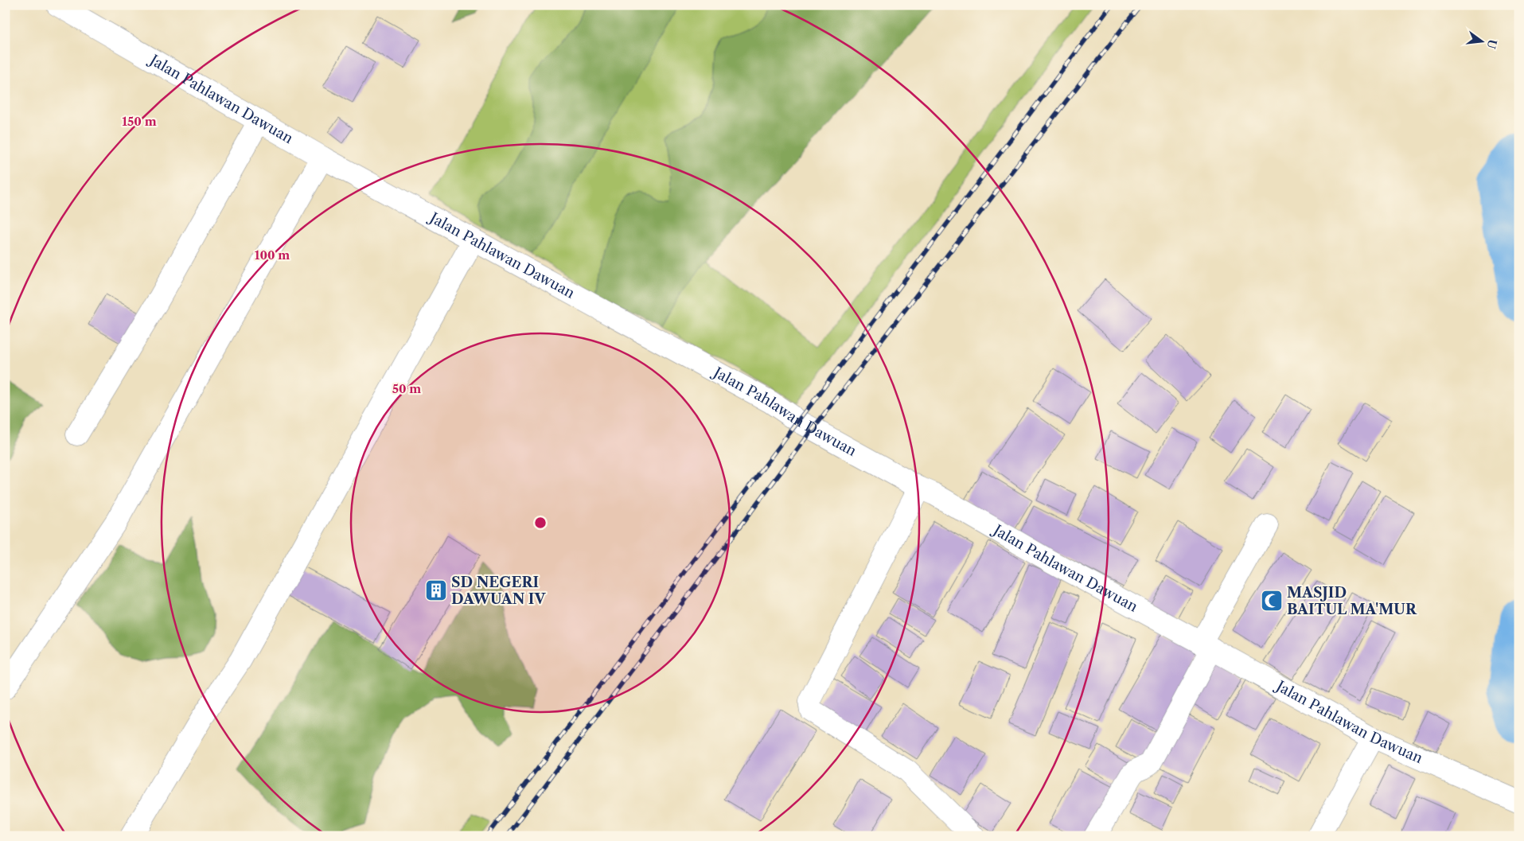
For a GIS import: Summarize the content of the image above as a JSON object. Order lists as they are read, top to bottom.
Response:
{
  "streets": {
    "street": ["Jalan Pahlawan Dawuan"]
  },
  "places": {
    "building": ["SD NEGERI DAWUAN IV"],
    "mosque": ["MASJID BAITUL MA'MUR"]
  },
  "north": "right",
  "rings": ["150 m", "100 m", "50 m"]
}
